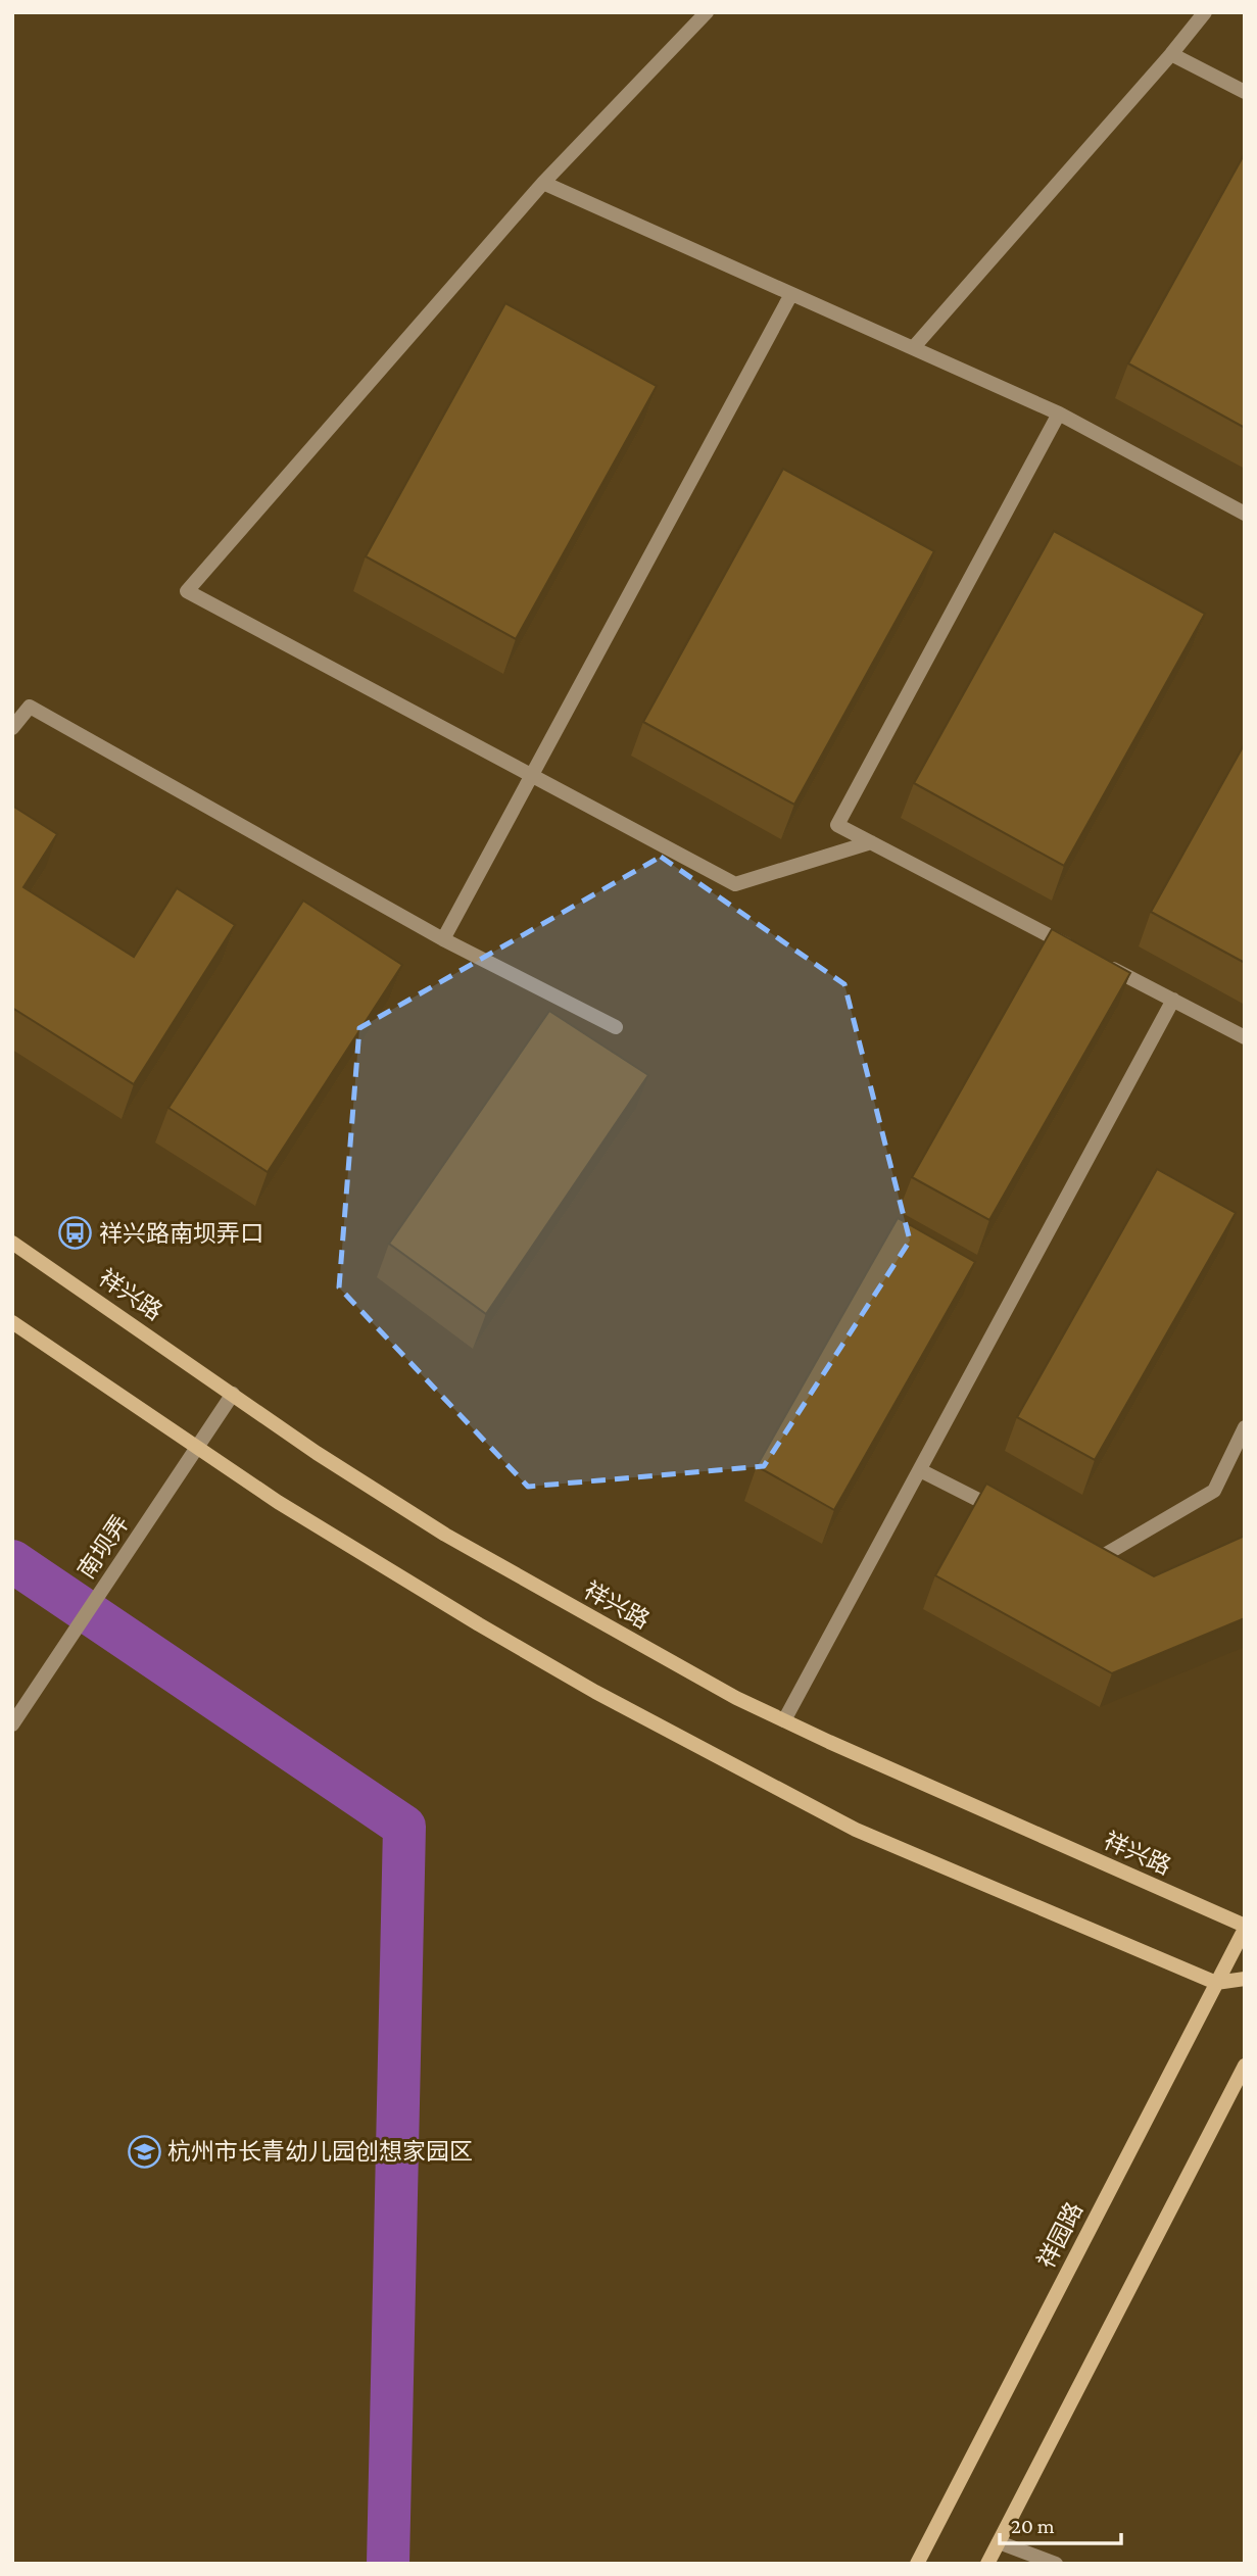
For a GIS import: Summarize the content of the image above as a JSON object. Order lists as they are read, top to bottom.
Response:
{
  "streets": {
    "street": ["祥兴路", "南坝弄", "祥园路"]
  },
  "crossings": [
    ["祥兴路", "南坝弄"],
    ["祥兴路", "祥园路"]
  ],
  "places": {
    "bus stop": ["祥兴路南坝弄口"],
    "school or university": ["杭州市长青幼儿园创想家园区"]
  },
  "scale_bar": "20 m"
}
